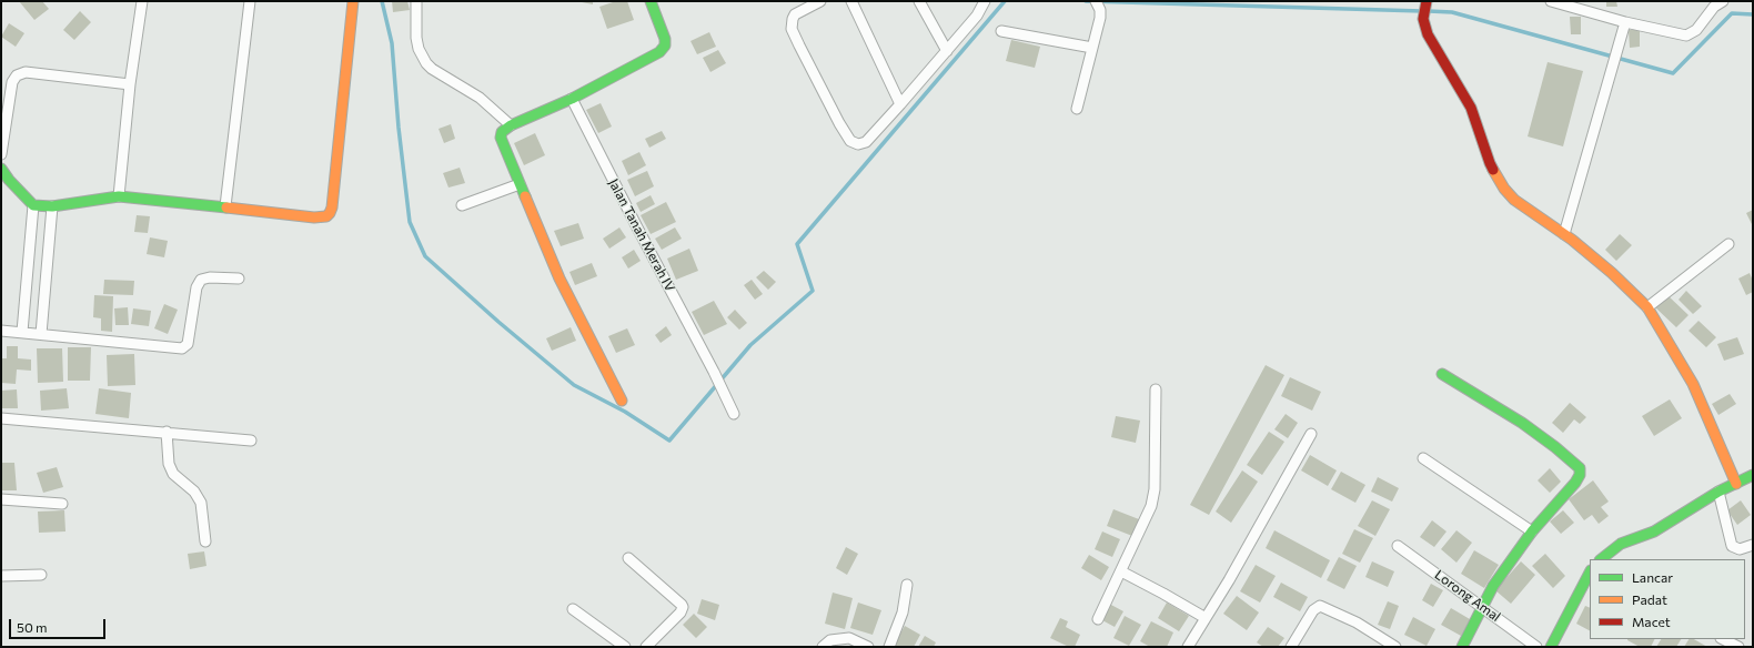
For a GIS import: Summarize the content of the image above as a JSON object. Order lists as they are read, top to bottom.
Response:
{
  "streets": {
    "street": ["Jalan Tanah Merah IV", "Lorong Amal"]
  },
  "legend": ["Lancar", "Padat", "Macet"],
  "scale_bar": "50 m"
}
